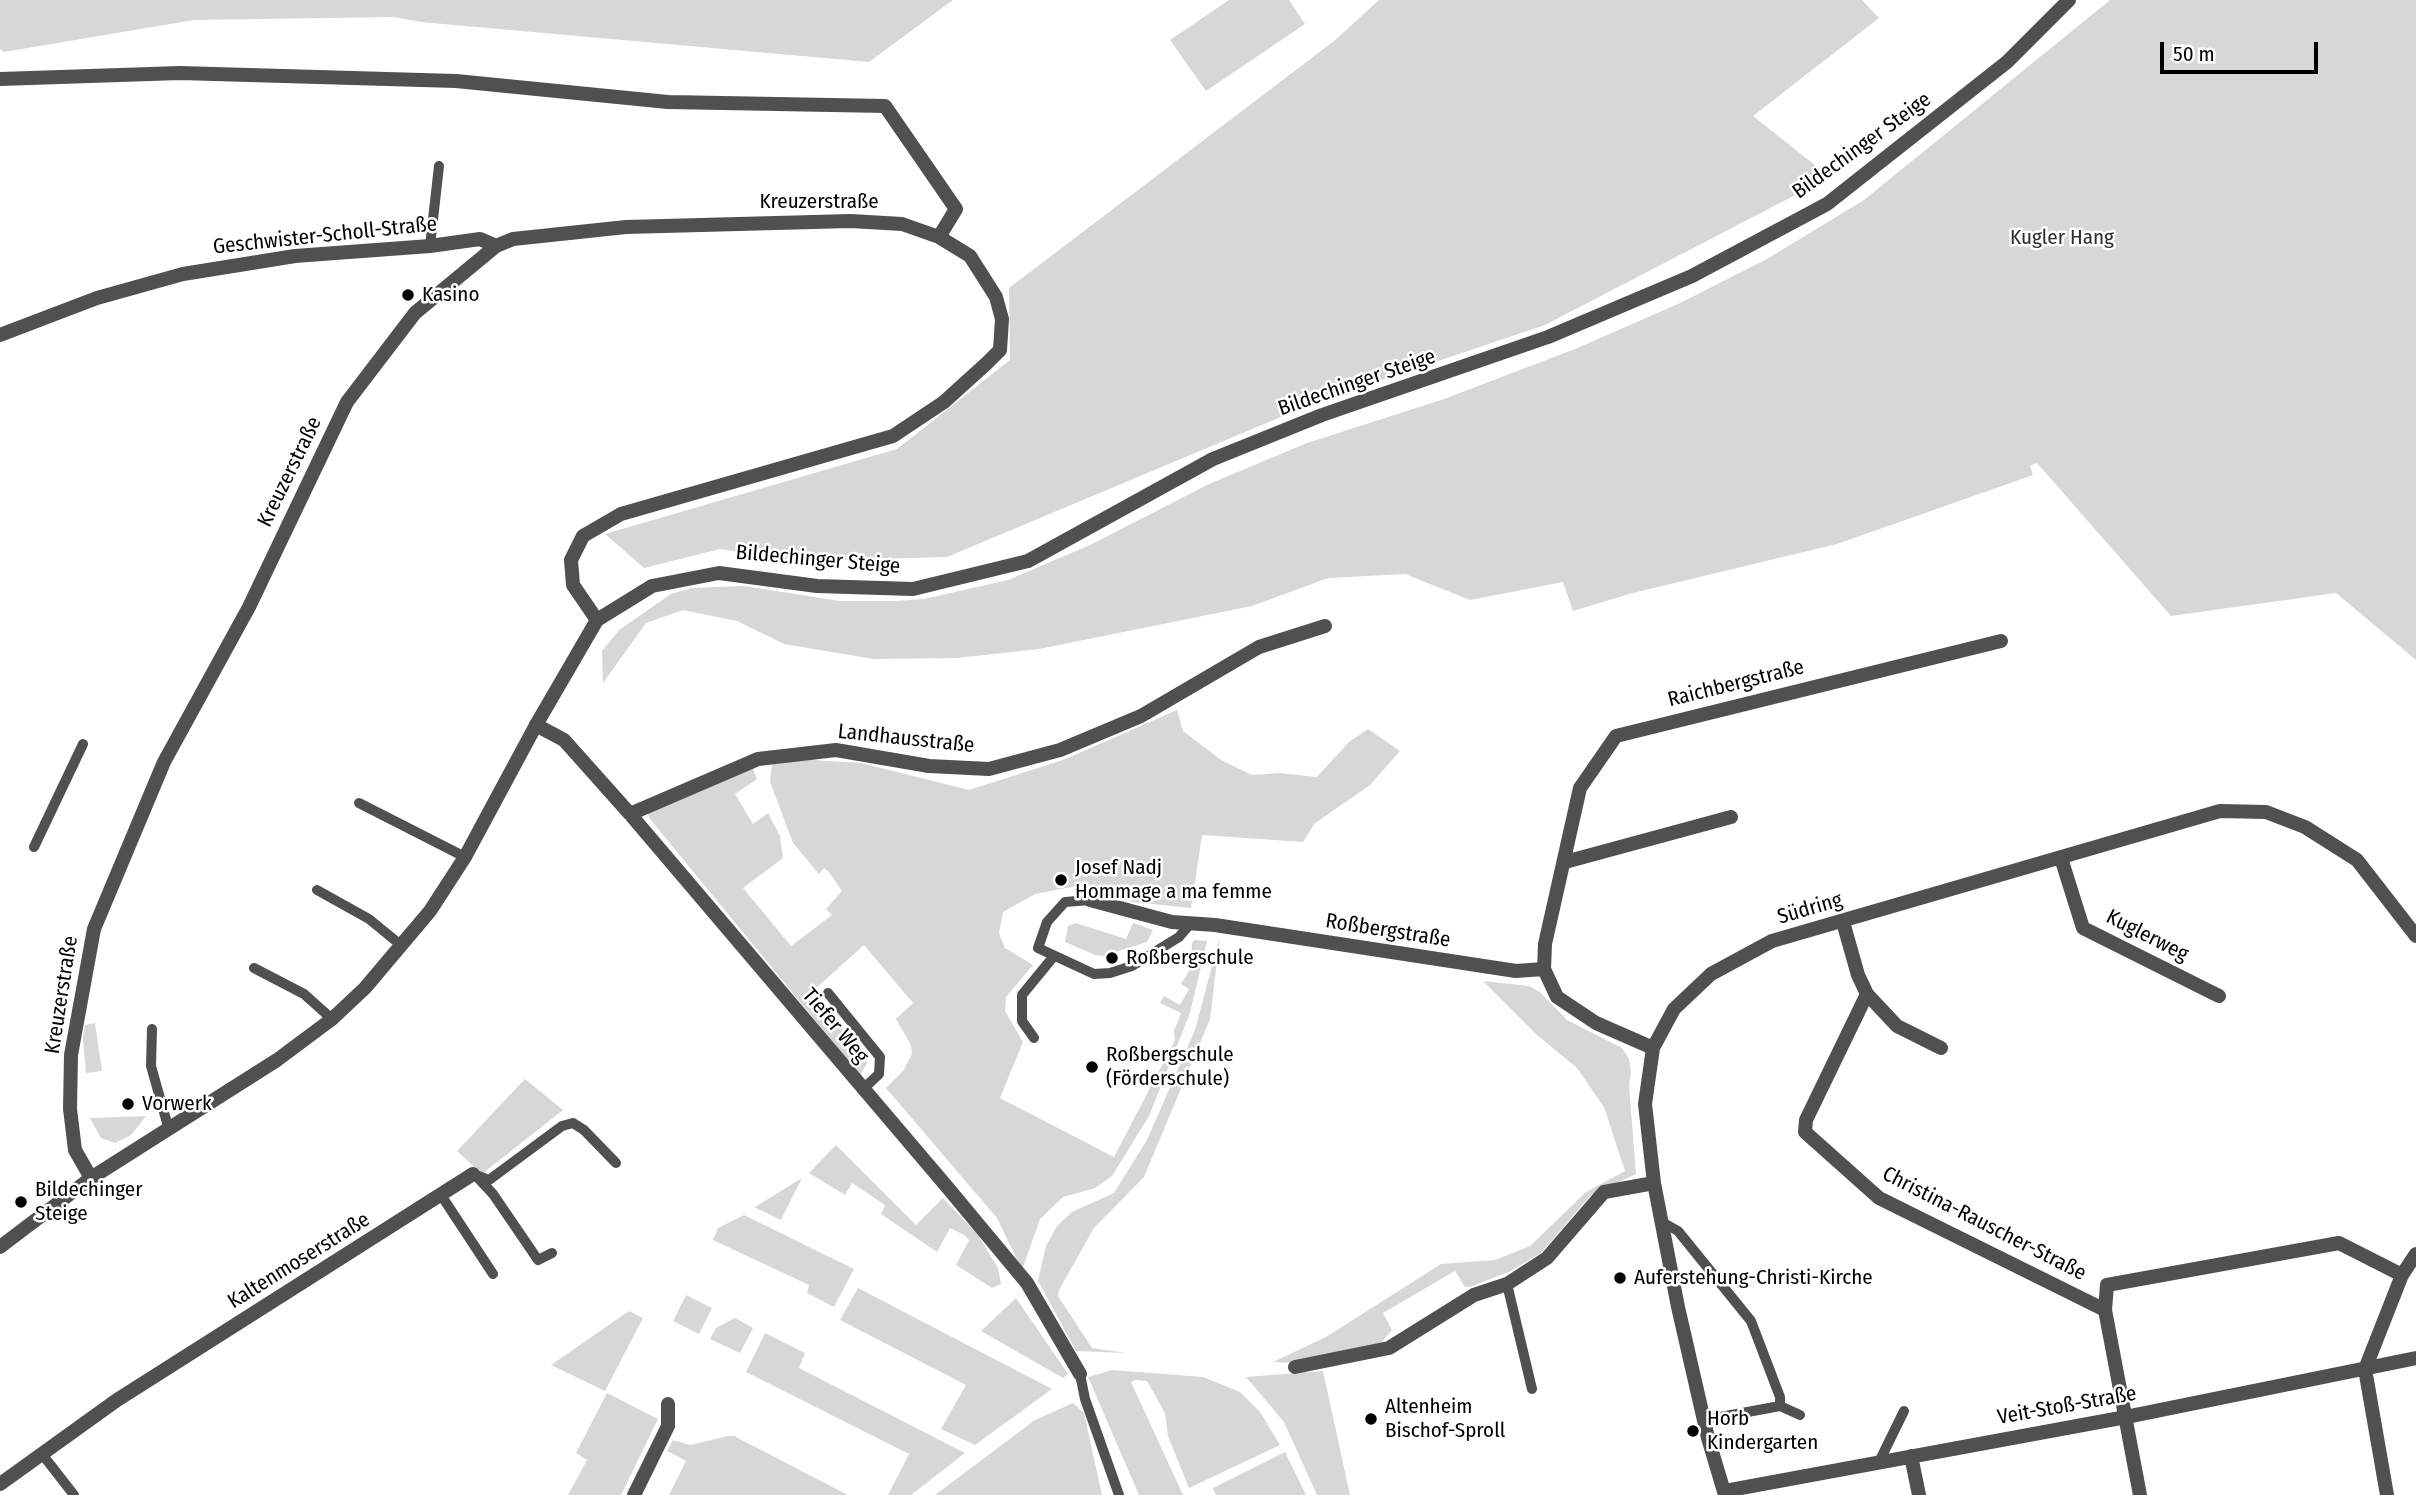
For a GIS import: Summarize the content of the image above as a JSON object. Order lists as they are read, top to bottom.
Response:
{
  "streets": {
    "street": [
      "Bildechinger Steige",
      "Kreuzerstraße",
      "Geschwister-Scholl-Straße",
      "Raichbergstraße",
      "Landhausstraße",
      "Südring",
      "Roßbergstraße",
      "Kuglerweg",
      "Tiefer Weg",
      "Christina-Rauscher-Straße",
      "Kaltenmoserstraße",
      "Veit-Stoß-Straße"
    ]
  },
  "crossings": [
    ["Bildechinger Steige", "Kreuzerstraße"],
    ["Bildechinger Steige", "Tiefer Weg"],
    ["Kreuzerstraße", "Geschwister-Scholl-Straße"],
    ["Raichbergstraße", "Roßbergstraße"],
    ["Landhausstraße", "Tiefer Weg"],
    ["Südring", "Kuglerweg"],
    ["Südring", "Veit-Stoß-Straße"]
  ],
  "parks": ["Kugler Hang"],
  "places": [
    "Kasino",
    "Josef Nadj Hommage a ma femme",
    "Roßbergschule",
    "Roßbergschule (Förderschule)",
    "Vorwerk",
    "Bildechinger Steige",
    "Auferstehung-Christi-Kirche",
    "Altenheim Bischof-Sproll",
    "Horb Kindergarten"
  ],
  "scale_bar": "50 m"
}
